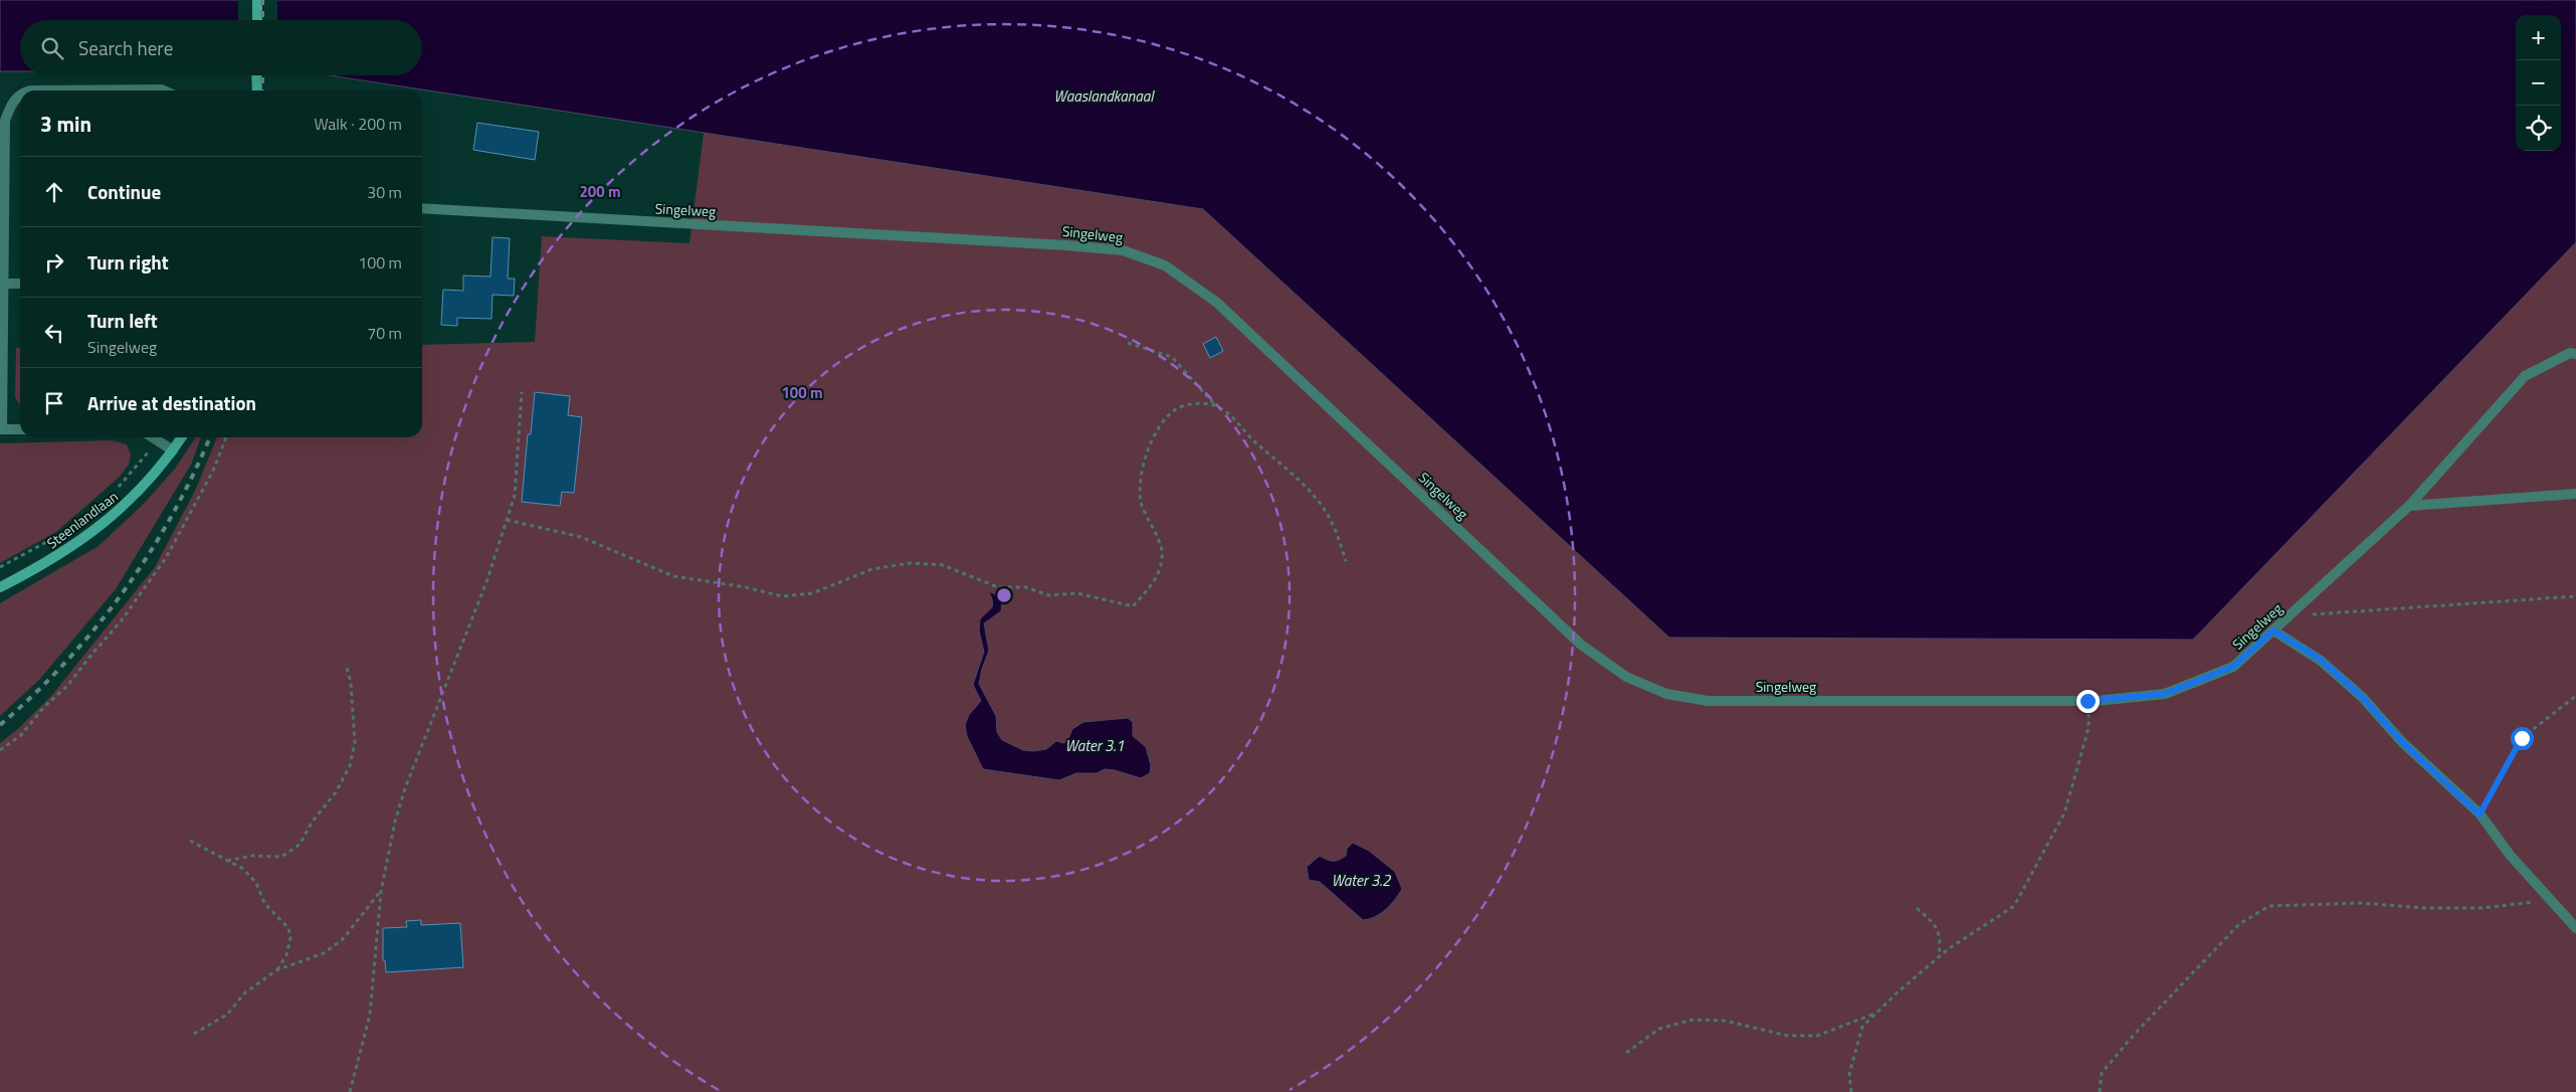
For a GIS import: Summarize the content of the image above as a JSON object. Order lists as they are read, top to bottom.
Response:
{
  "streets": {
    "main road": ["Steenlandlaan"],
    "street": ["Singelweg"]
  },
  "water": ["Waaslandkanaal", "Water 3.1", "Water 3.2"],
  "page": {
    "map_buttons": ["+", "−"],
    "search": "Search here",
    "heading": ["3 min", "Walk · 200 m"],
    "list": [
      ["Continue", "30 m"],
      ["Turn right", "100 m"],
      ["Turn left", "Singelweg", "70 m"],
      "Arrive at destination"
    ]
  },
  "rings": ["200 m", "100 m"]
}
